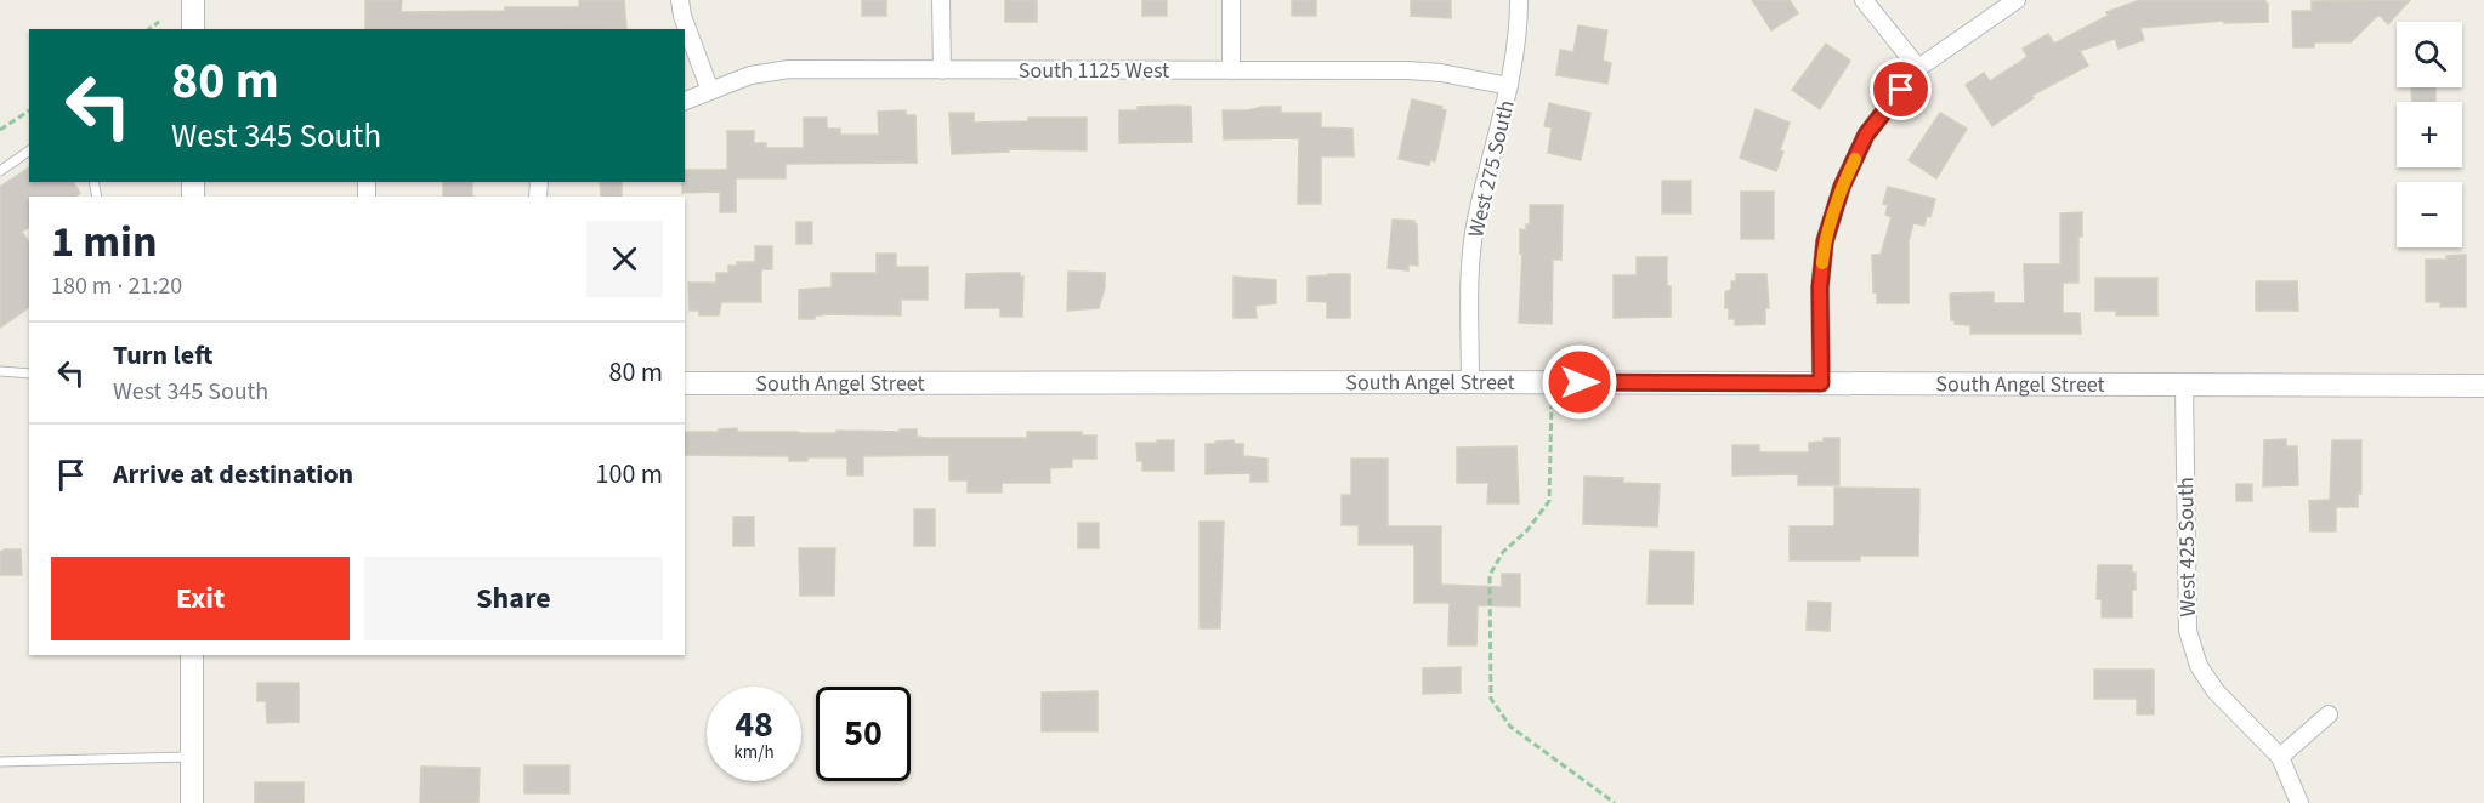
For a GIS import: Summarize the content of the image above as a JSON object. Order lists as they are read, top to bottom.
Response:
{
  "streets": {
    "main road": ["South Angel Street"],
    "street": ["South 1125 West", "West 275 South", "West 425 South"]
  },
  "crossings": [
    ["South 1125 West", "West 275 South"],
    ["West 275 South", "South Angel Street"],
    ["South Angel Street", "West 425 South"]
  ],
  "page": {
    "map_buttons": ["+", "−"],
    "turn": ["80 m", "West 345 South"],
    "heading": ["1 min", "180 m · 21:20"],
    "list": [
      {
        "name": "Turn left",
        "note": "West 345 South",
        "value": "80 m"
      },
      {
        "name": "Arrive at destination",
        "value": "100 m"
      }
    ],
    "buttons": ["Exit", "Share"],
    "speed": "48 km/h",
    "limit": "50"
  }
}
